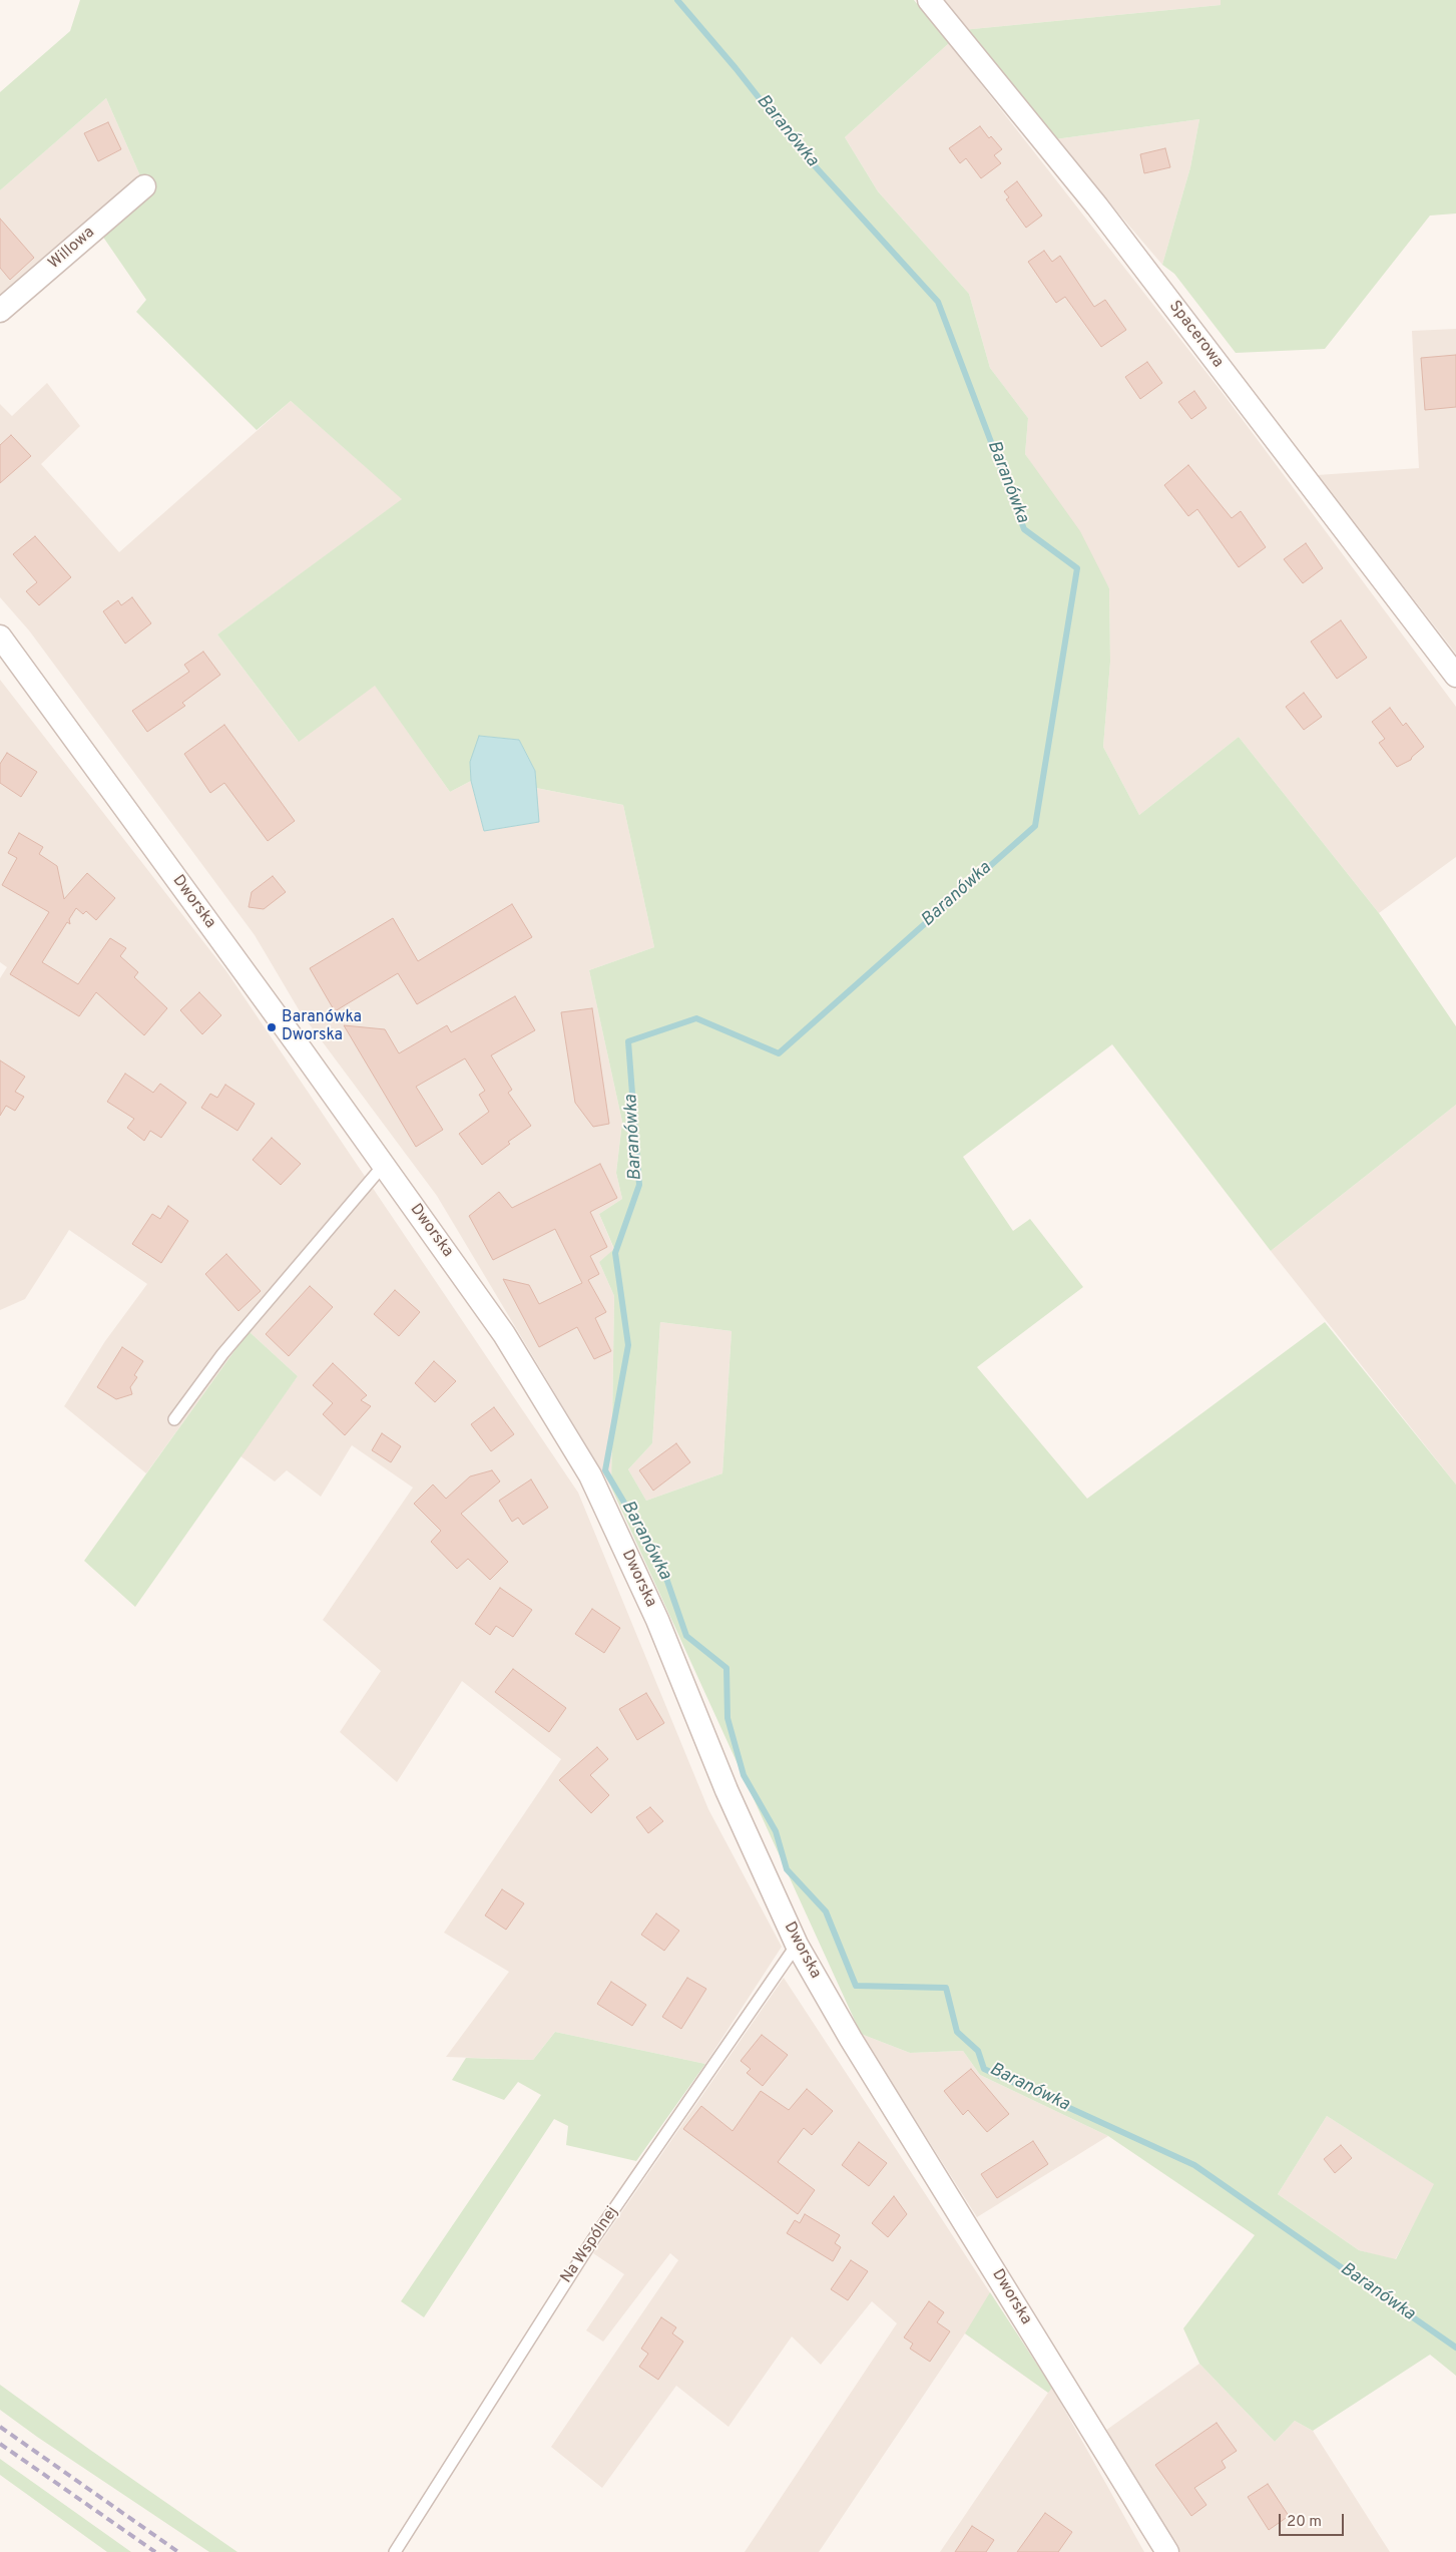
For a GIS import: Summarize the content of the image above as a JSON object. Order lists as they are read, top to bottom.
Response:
{
  "streets": {
    "street": ["Willowa", "Spacerowa", "Dworska"],
    "lane": ["Na Wspólnej"]
  },
  "crossings": [
    ["Dworska", "Na Wspólnej"]
  ],
  "water": ["Baranówka"],
  "places": ["Baranówka Dworska"],
  "scale_bar": "20 m"
}
